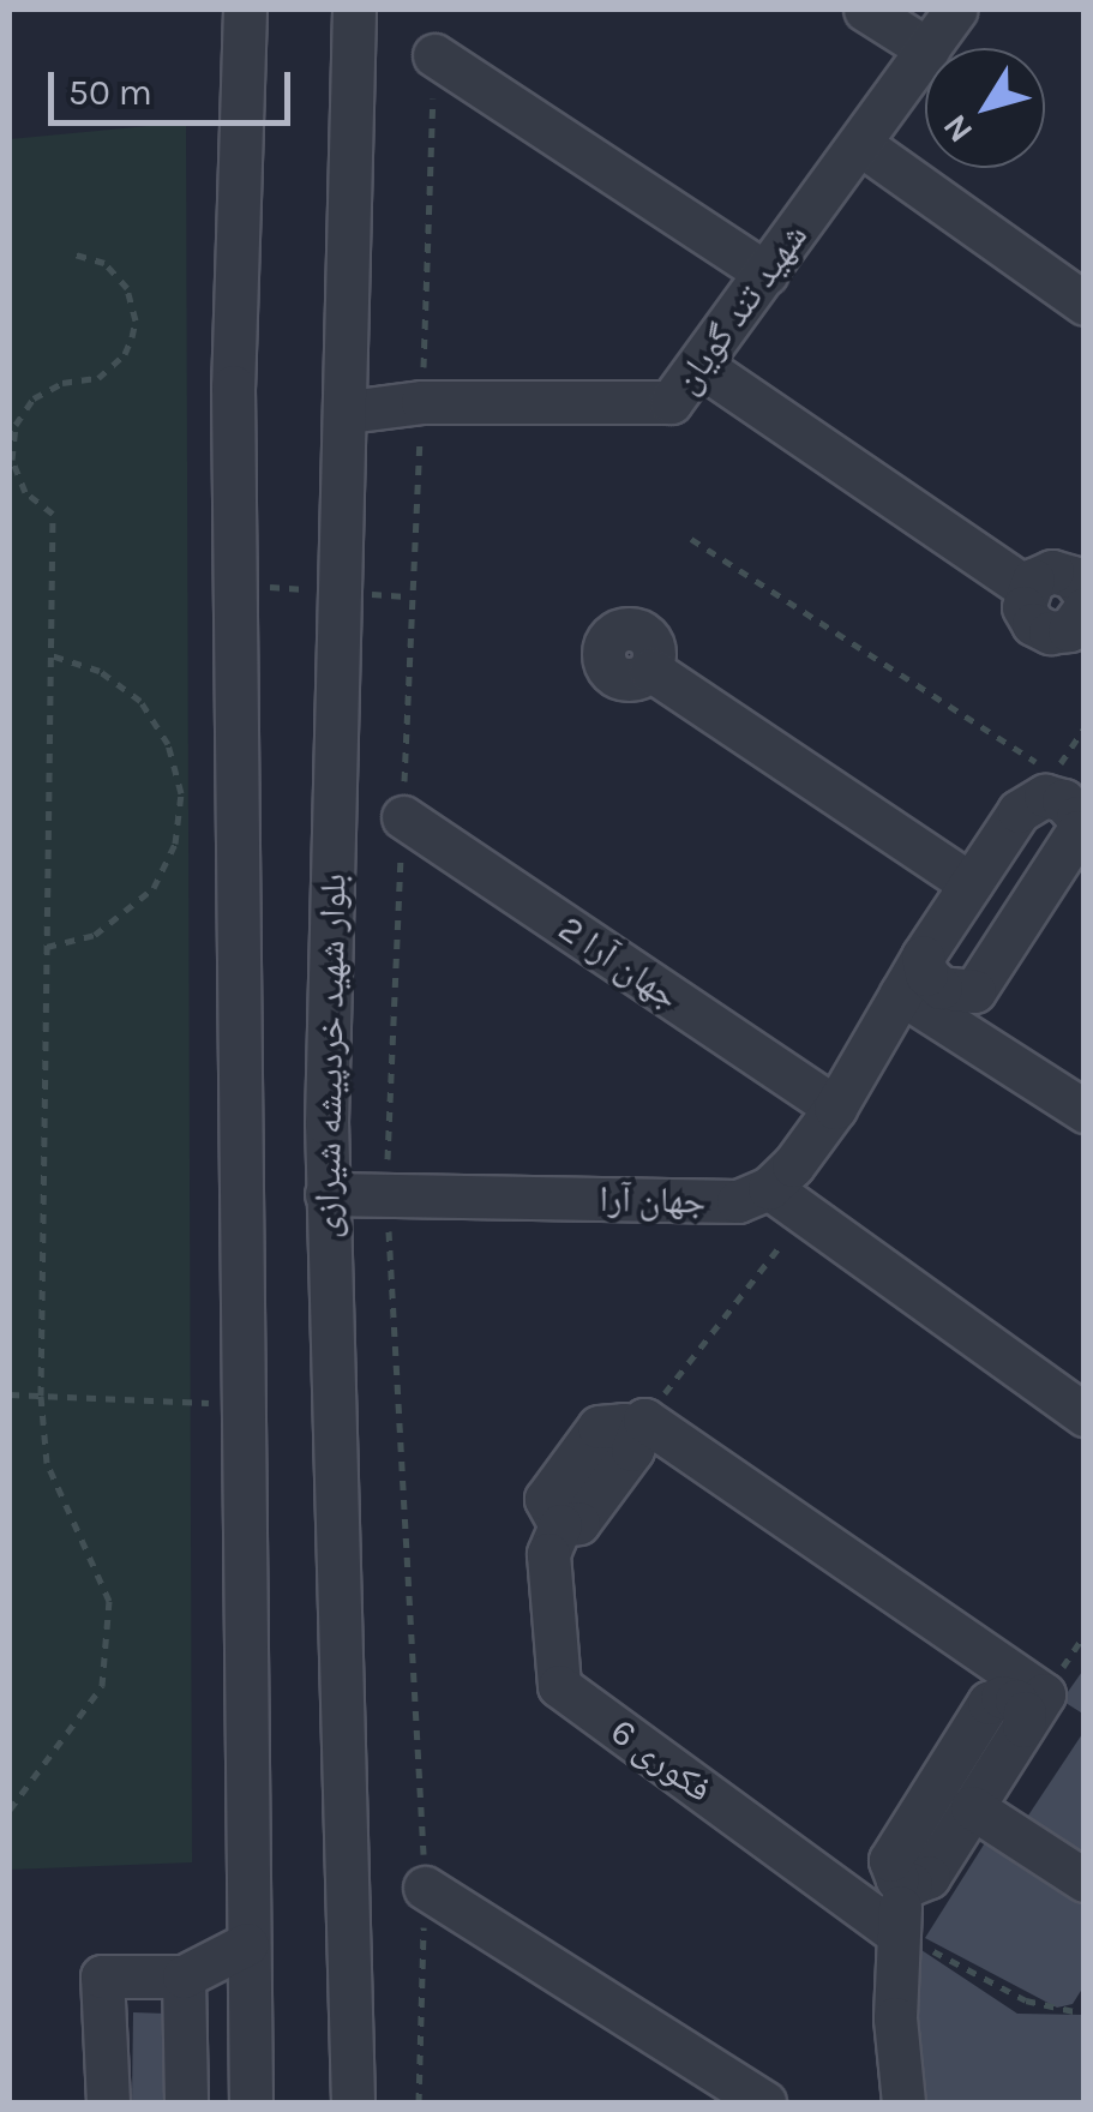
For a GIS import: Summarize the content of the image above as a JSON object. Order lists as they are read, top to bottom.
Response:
{
  "streets": {
    "street": [
      "شهید تند گویان",
      "جهان آرا 2",
      "بلوار شهید خردپیشه شیرازی",
      "جهان آرا",
      "فکوری 6"
    ]
  },
  "crossings": [
    ["شهید تند گویان", "بلوار شهید خردپیشه شیرازی"],
    ["بلوار شهید خردپیشه شیرازی", "جهان آرا"]
  ],
  "scale_bar": "50 m",
  "north": "bottom left"
}
